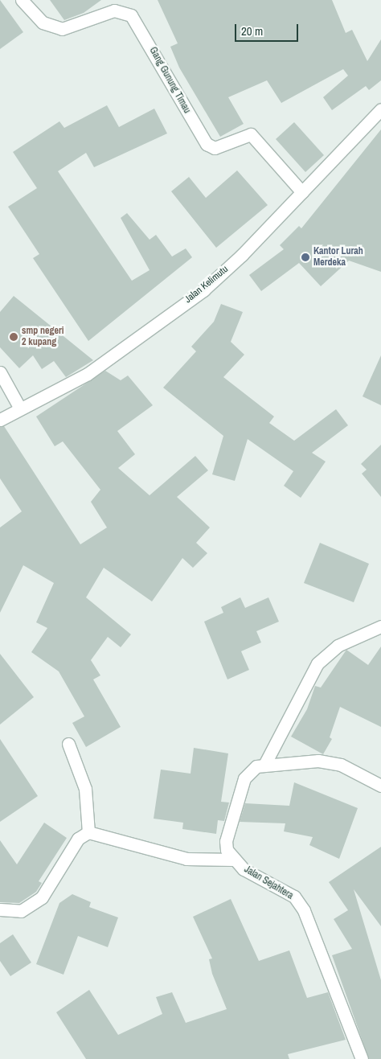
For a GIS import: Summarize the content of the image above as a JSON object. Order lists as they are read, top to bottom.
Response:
{
  "streets": {
    "street": ["Gang Gunung Timau", "Jalan Kelimutu", "Jalan Sejahtera"]
  },
  "crossings": [
    ["Gang Gunung Timau", "Jalan Kelimutu"]
  ],
  "places": ["Kantor Lurah Merdeka", "smp negeri 2 kupang"],
  "scale_bar": "20 m"
}
